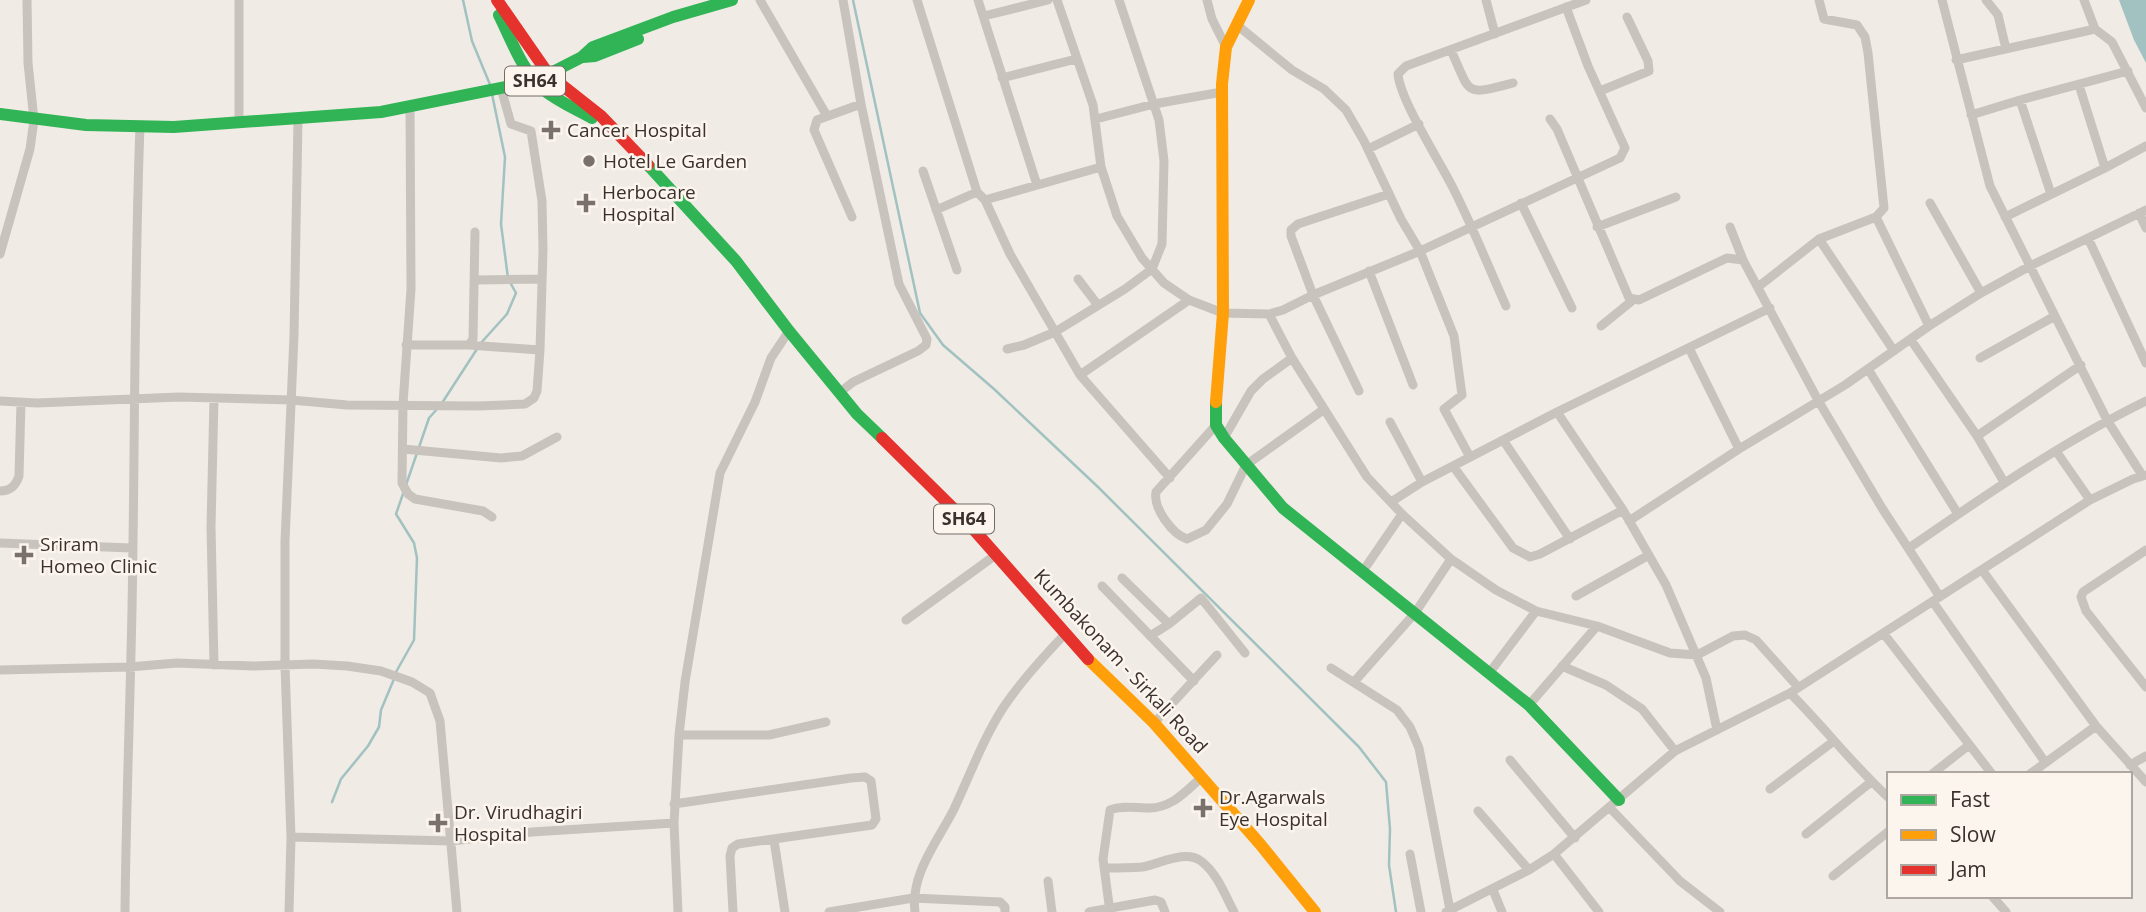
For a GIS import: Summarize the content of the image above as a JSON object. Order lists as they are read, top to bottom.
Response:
{
  "streets": {
    "main road": ["SH64", "Kumbakonam - Sirkali Road"]
  },
  "places": {
    "health": [
      "Cancer Hospital",
      "Herbocare Hospital",
      "Sriram Homeo Clinic",
      "Dr.Agarwals Eye Hospital",
      "Dr. Virudhagiri Hospital"
    ],
    "other": ["Hotel Le Garden"]
  },
  "legend": ["Fast", "Slow", "Jam"]
}
